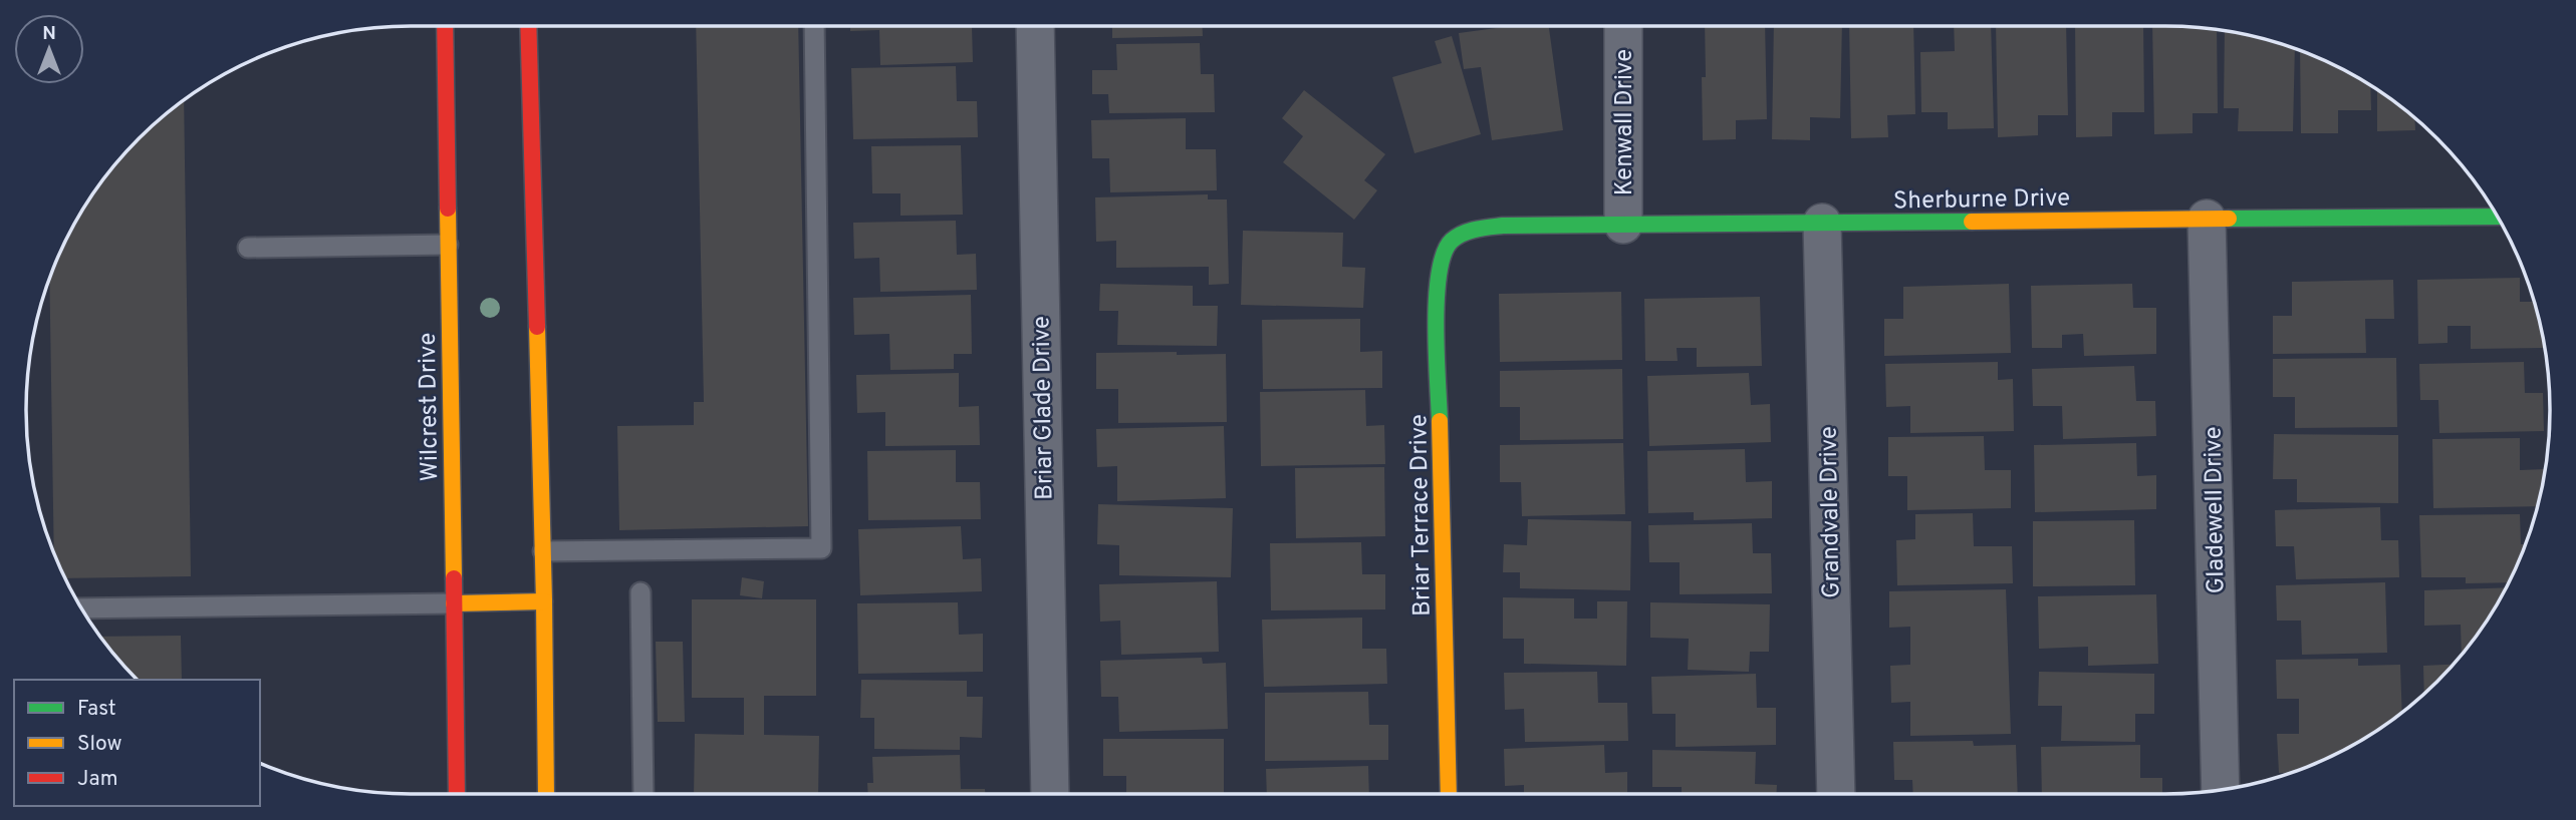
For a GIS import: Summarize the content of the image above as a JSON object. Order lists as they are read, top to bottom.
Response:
{
  "streets": {
    "main road": ["Sherburne Drive", "Wilcrest Drive", "Briar Terrace Drive"],
    "street": [
      "Kenwall Drive",
      "Briar Glade Drive",
      "Gladewell Drive",
      "Grandvale Drive"
    ]
  },
  "crossings": [
    ["Kenwall Drive", "Sherburne Drive"],
    ["Sherburne Drive", "Gladewell Drive"],
    ["Sherburne Drive", "Grandvale Drive"],
    ["Sherburne Drive", "Briar Terrace Drive"]
  ],
  "legend": ["Fast", "Slow", "Jam"],
  "north": "top"
}
